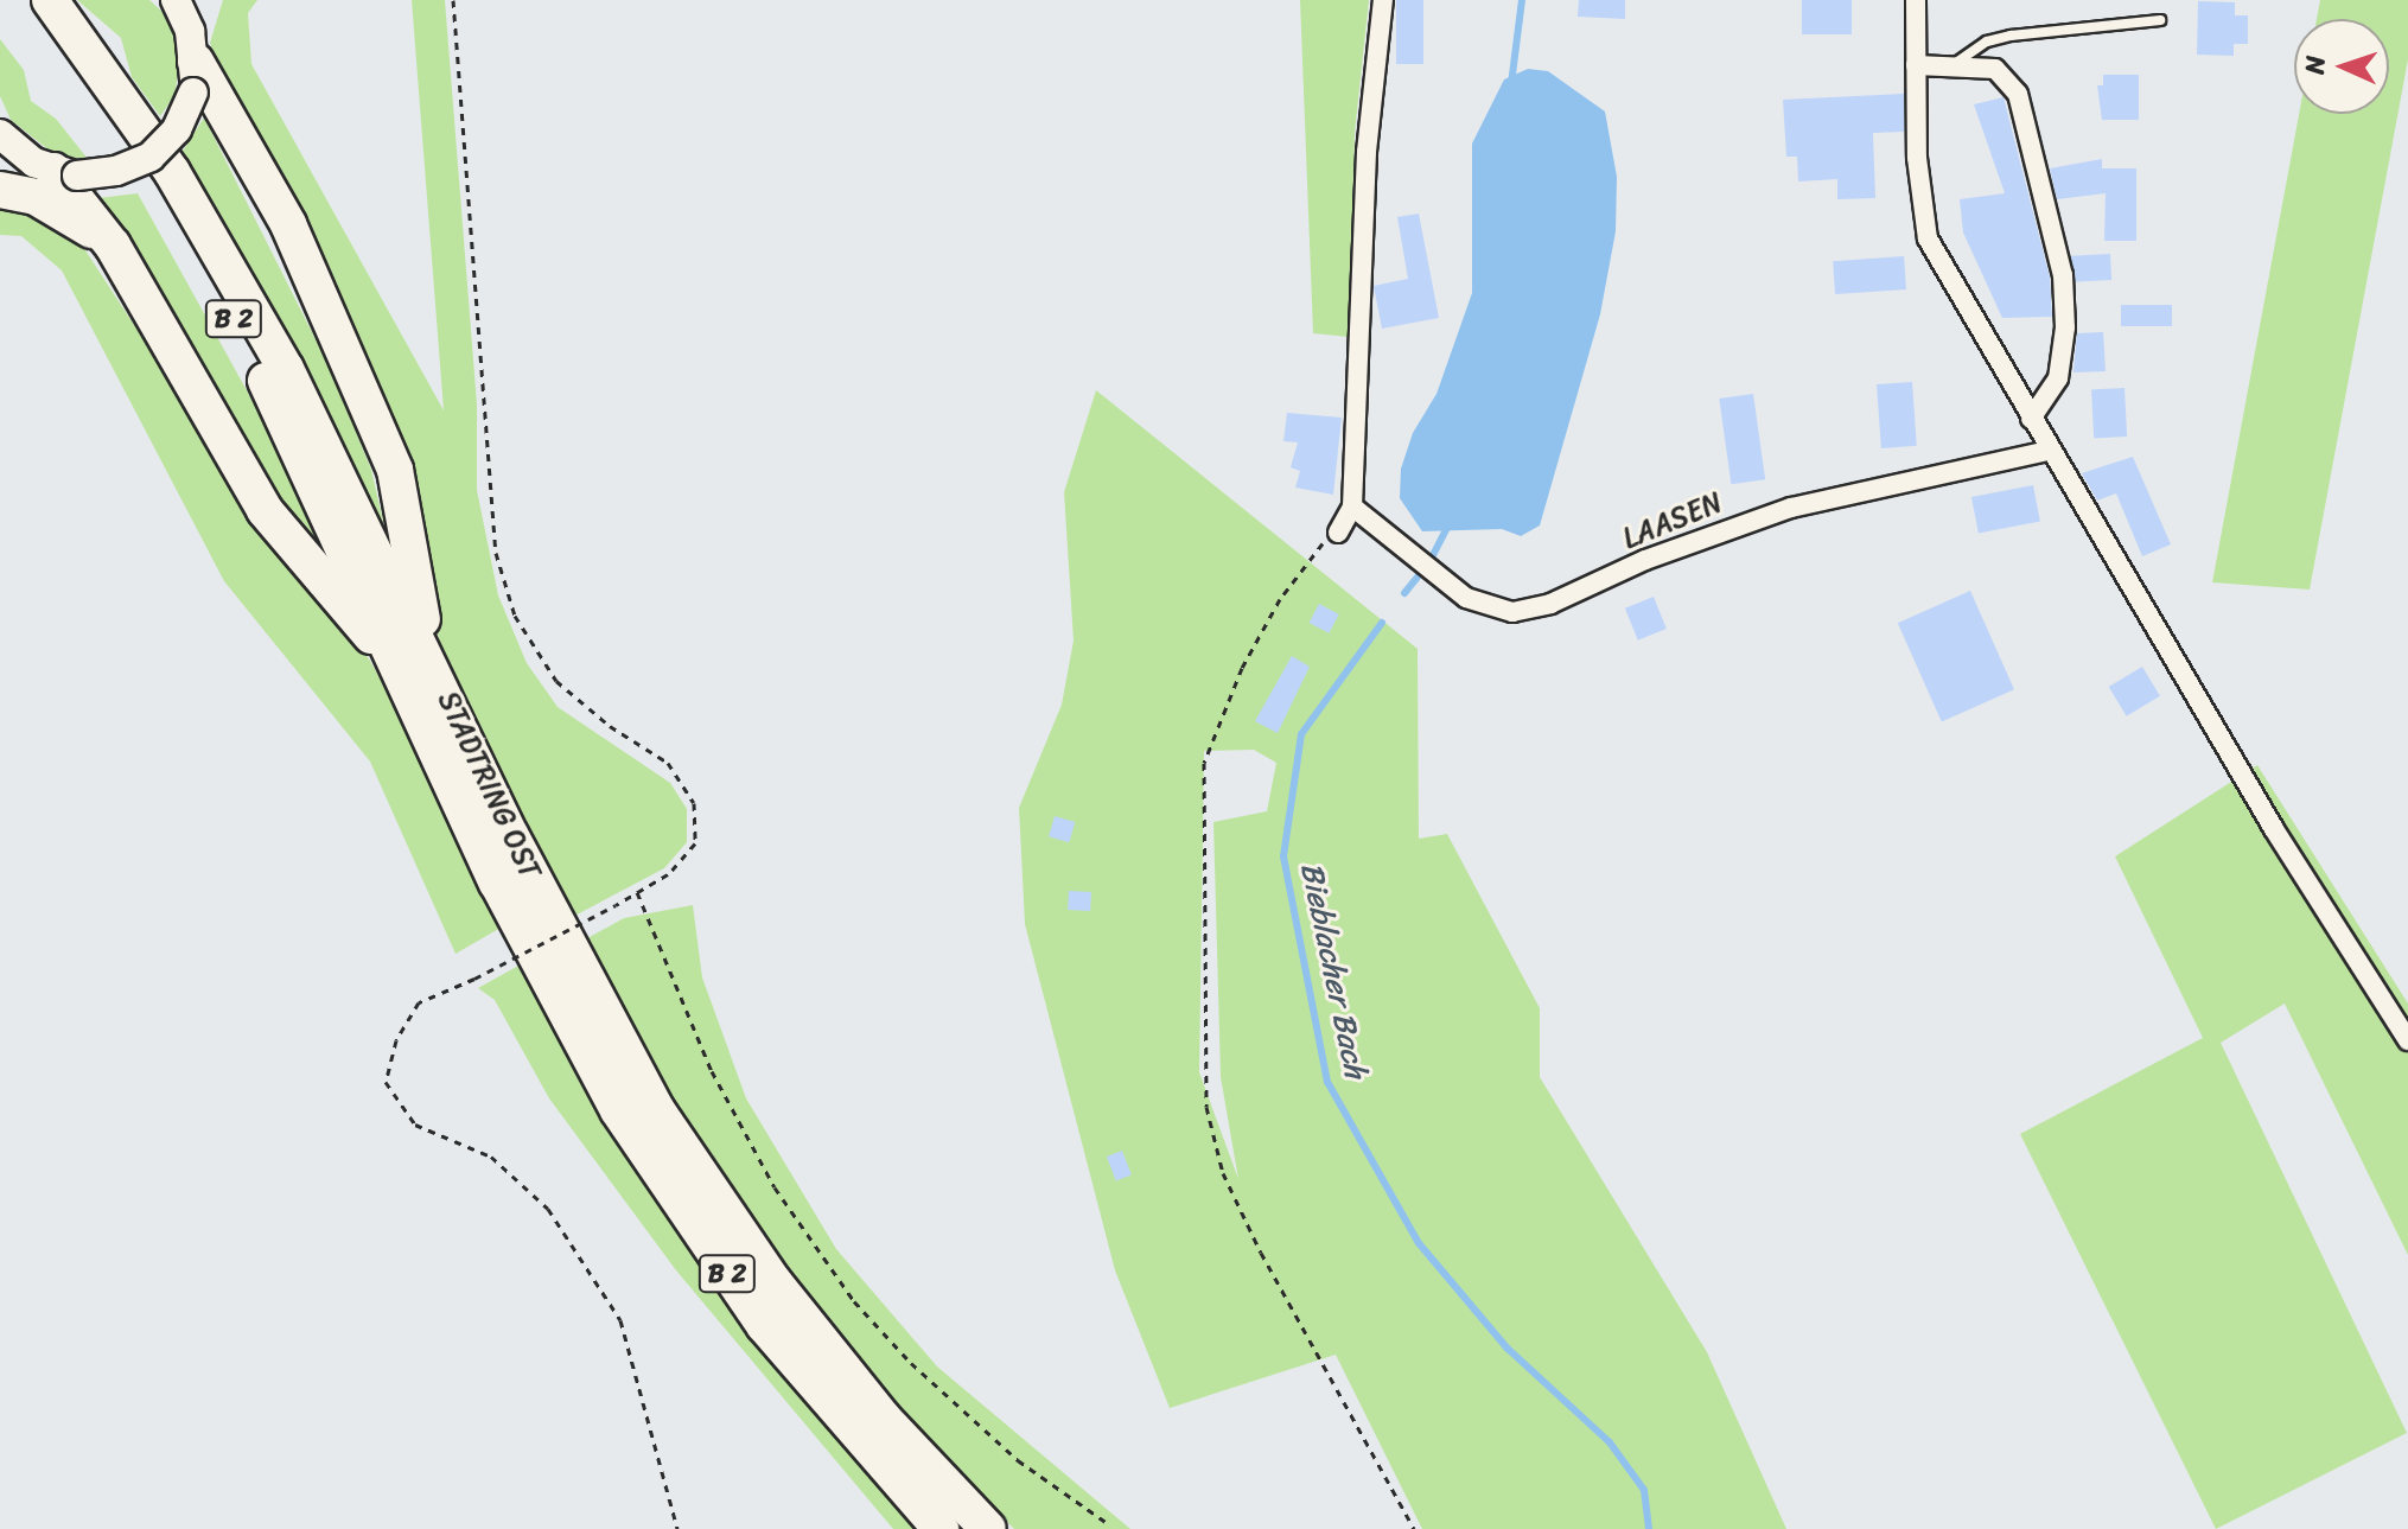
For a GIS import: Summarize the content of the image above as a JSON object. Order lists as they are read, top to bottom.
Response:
{
  "streets": {
    "highway": ["B 2", "STADTRING OST"],
    "street": ["LAASEN"]
  },
  "crossings": [
    ["B 2", "STADTRING OST"]
  ],
  "water": ["Bieblacher Bach"],
  "north": "left"
}
